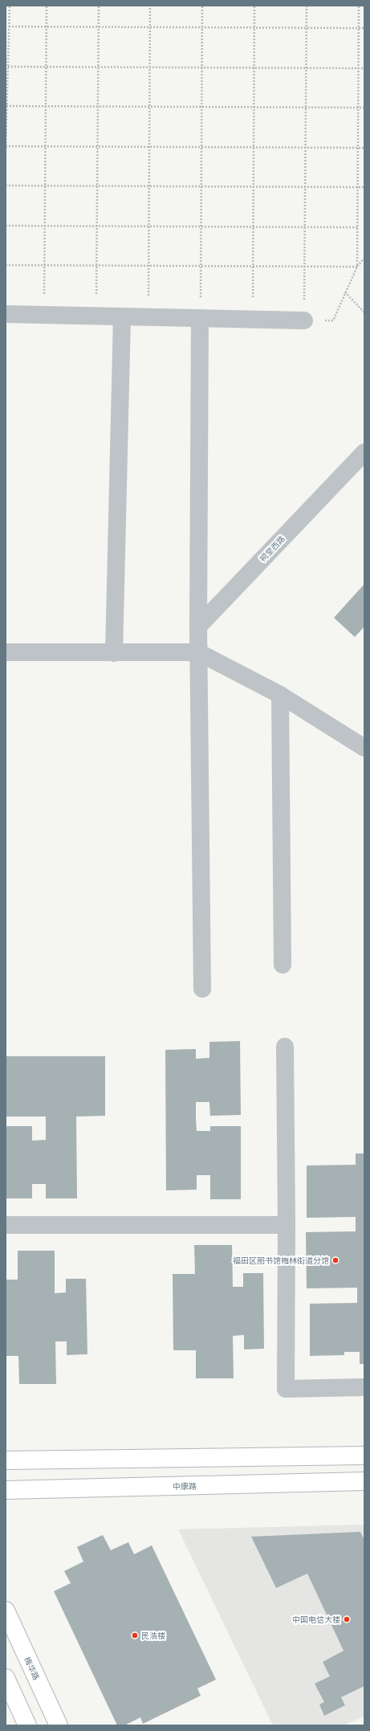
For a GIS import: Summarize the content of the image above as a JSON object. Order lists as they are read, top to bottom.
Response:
{
  "streets": {
    "main road": ["中康路", "梅华路"],
    "street": ["祠堂西路"]
  },
  "places": ["福田区图书馆梅林街道分馆", "中国电信大楼", "民浩楼"]
}
